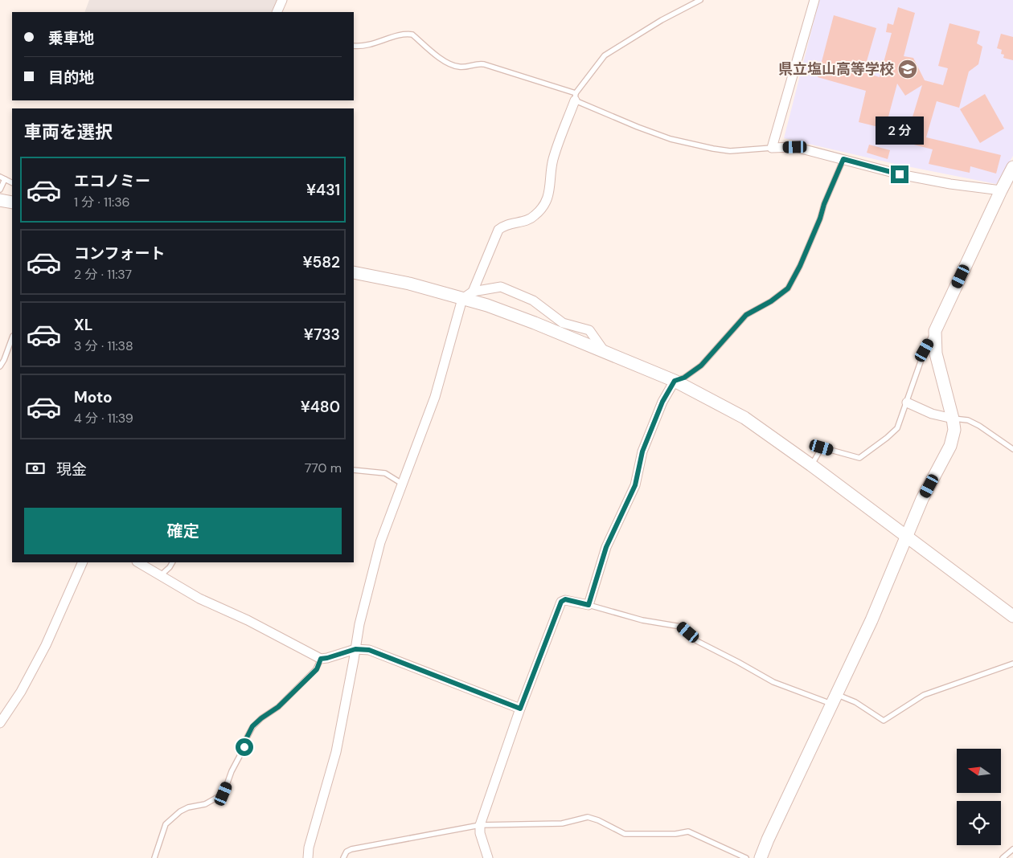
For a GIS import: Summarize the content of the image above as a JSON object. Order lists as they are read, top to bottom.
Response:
{
  "places": {
    "school or university": ["県立塩山高等学校"]
  },
  "north": "left",
  "page": {
    "banner": ["乗車地", "目的地"],
    "heading": "車両を選択",
    "bubble": "2 分",
    "list": [
      {
        "name": "エコノミー",
        "note": "1 分 · 11:36",
        "value": "¥431"
      },
      {
        "name": "コンフォート",
        "note": "2 分 · 11:37",
        "value": "¥582"
      },
      {
        "name": "XL",
        "note": "3 分 · 11:38",
        "value": "¥733"
      },
      {
        "name": "Moto",
        "note": "4 分 · 11:39",
        "value": "¥480"
      }
    ],
    "pay": ["現金", "770 m"],
    "buttons": "確定"
  }
}
